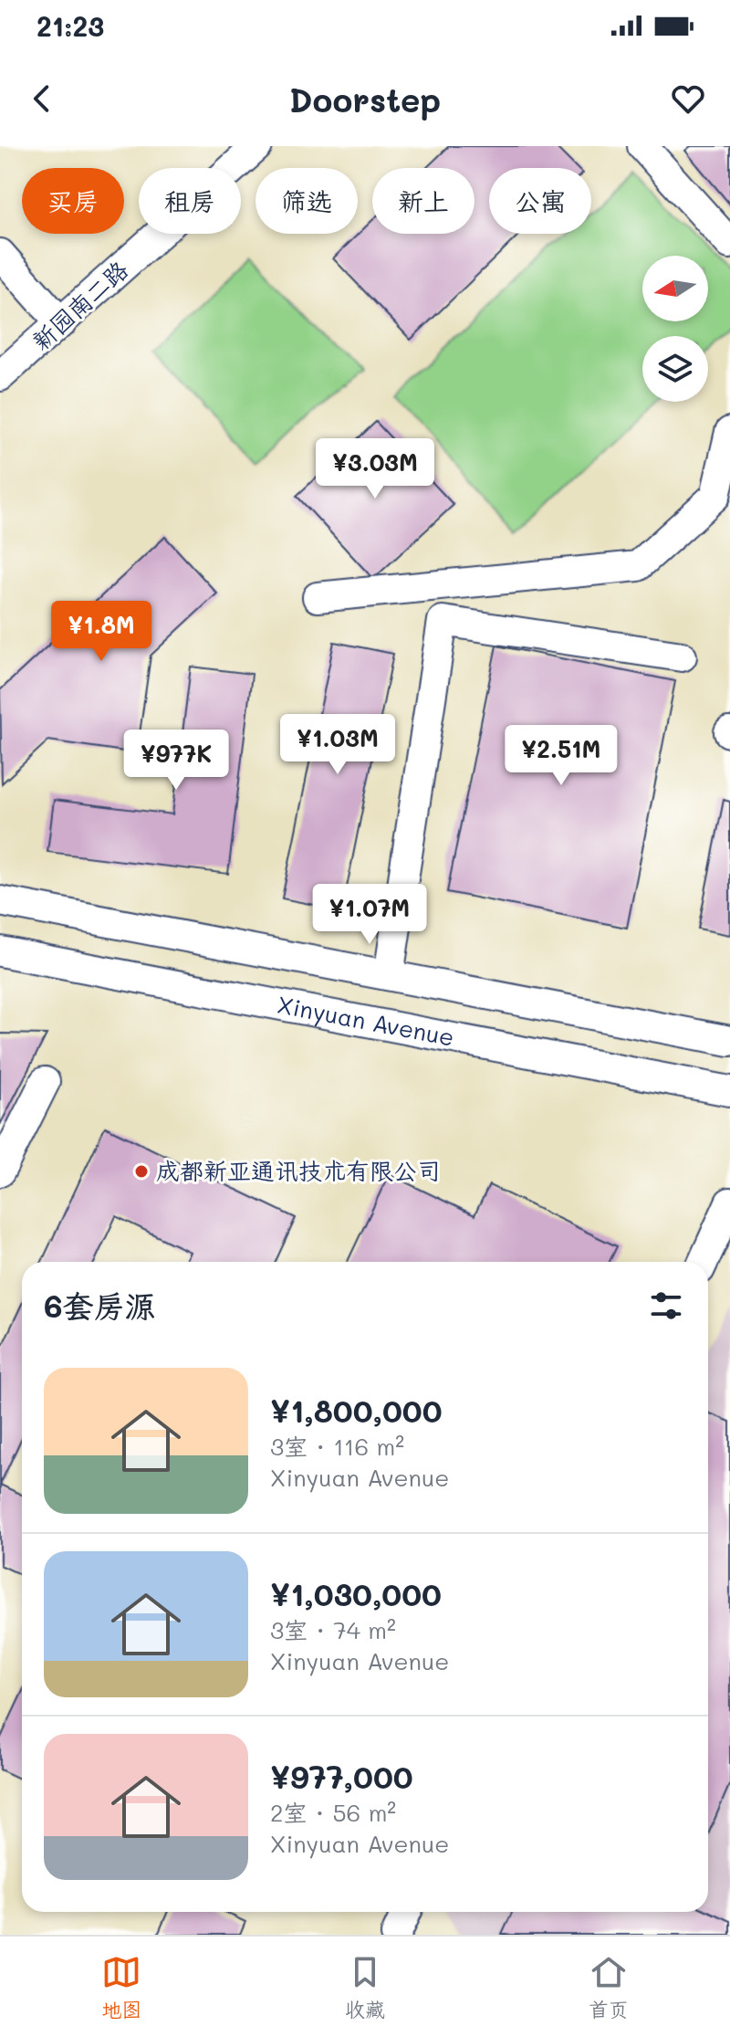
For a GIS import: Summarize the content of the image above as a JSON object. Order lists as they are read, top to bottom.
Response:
{
  "streets": {
    "street": ["新园南二路", "Xinyuan Avenue"]
  },
  "places": ["成都新亚通讯技术有限公司"],
  "north": "left",
  "page": {
    "status": "21:23",
    "header": "Doorstep",
    "chip": [
      "买房",
      "租房",
      "筛选",
      "新上",
      "公寓"
    ],
    "price": [
      "¥3.03M",
      "¥1.8M",
      "¥1.03M",
      "¥2.51M",
      "¥977K",
      "¥1.07M"
    ],
    "heading": "6套房源",
    "list": [
      {
        "name": "¥1,800,000",
        "note": "3室 · 116 m² · Xinyuan Avenue"
      },
      {
        "name": "¥1,030,000",
        "note": "3室 · 74 m² · Xinyuan Avenue"
      },
      {
        "name": "¥977,000",
        "note": "2室 · 56 m² · Xinyuan Avenue"
      }
    ],
    "tabs": ["地图", "收藏", "首页"]
  }
}
